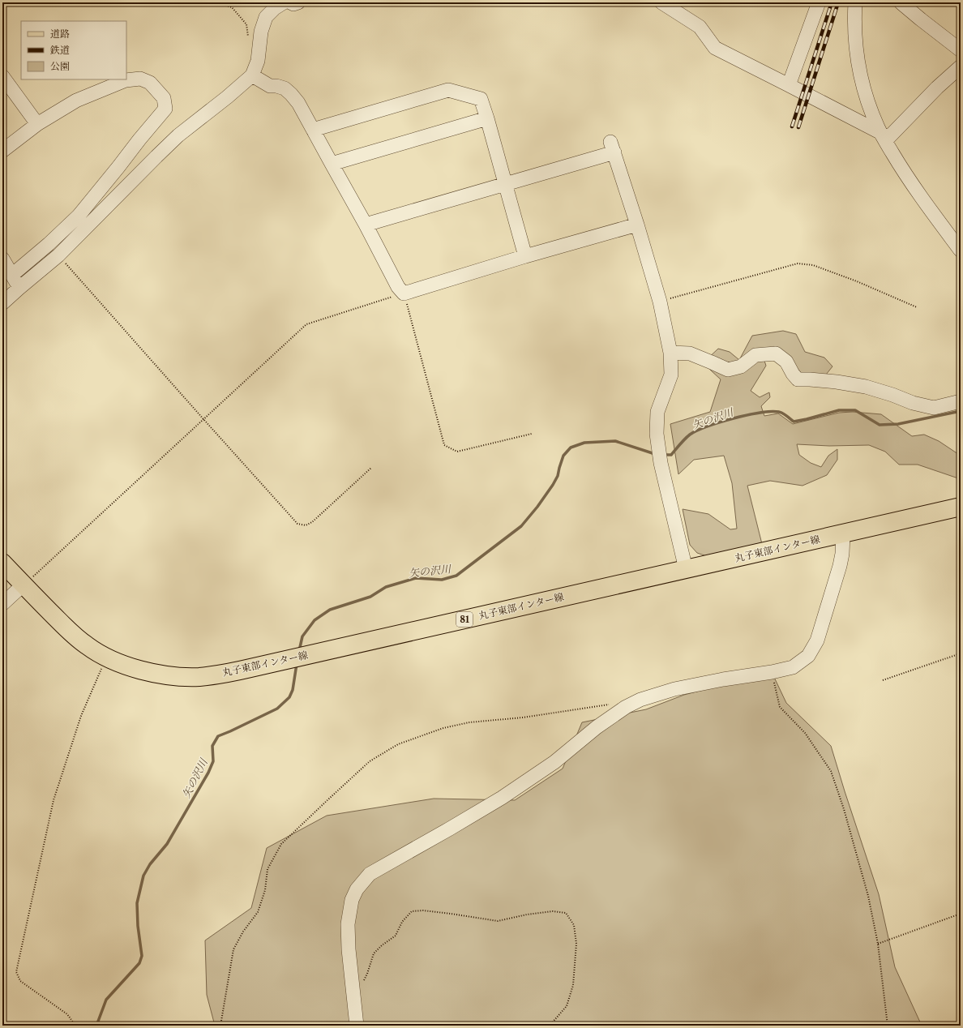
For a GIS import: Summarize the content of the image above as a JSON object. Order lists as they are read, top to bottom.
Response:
{
  "streets": {
    "main road": ["丸子東部インター線", "81"]
  },
  "water": ["矢の沢川"],
  "legend": ["道路", "鉄道", "公園"]
}
